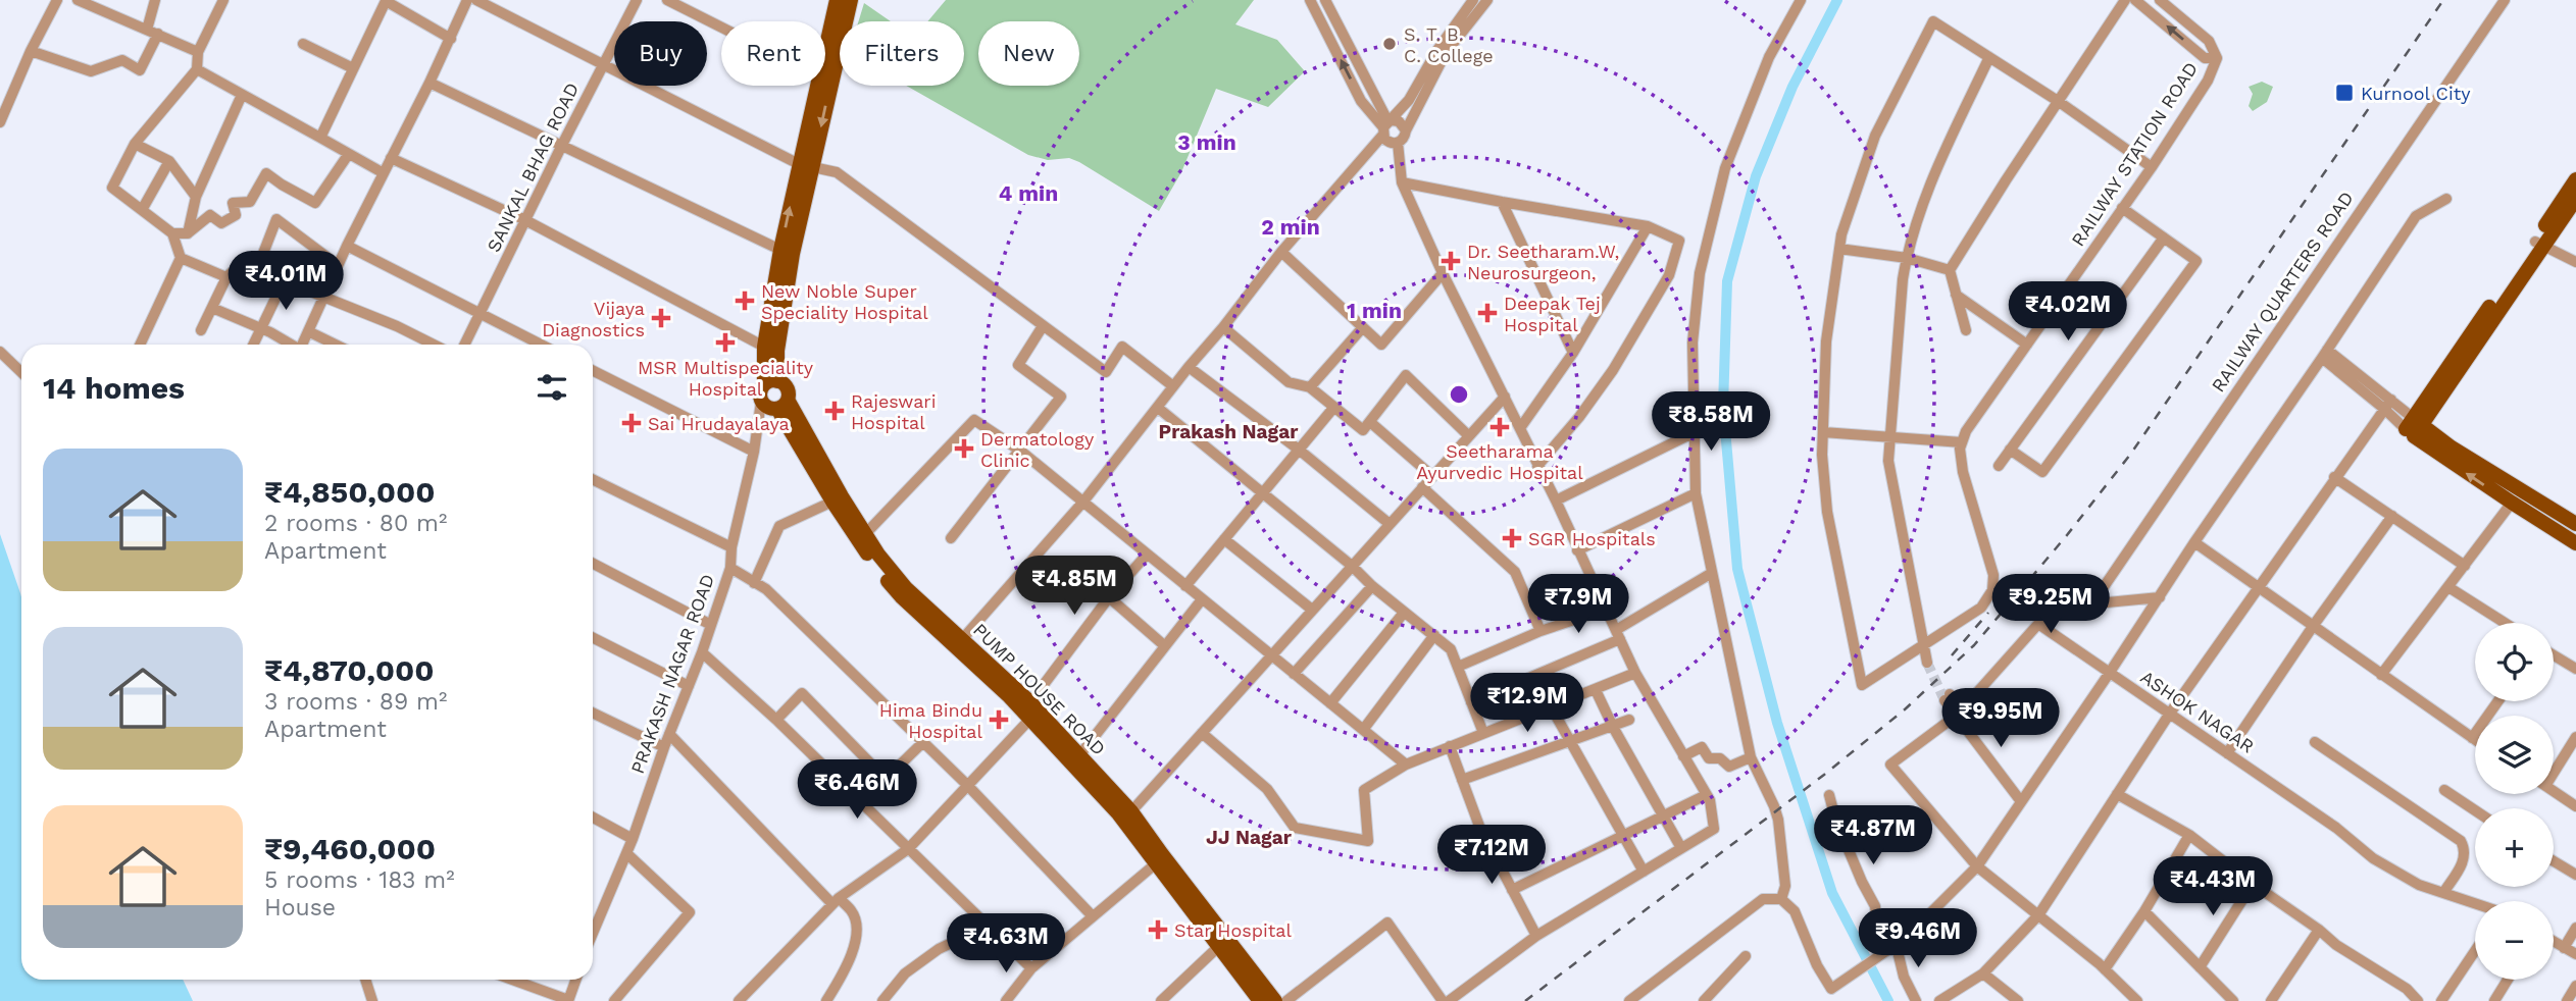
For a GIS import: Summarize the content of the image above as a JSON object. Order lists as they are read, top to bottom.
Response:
{
  "streets": {
    "main road": ["PUMP HOUSE ROAD"],
    "street": [
      "RAILWAY STATION ROAD",
      "SANKAL BHAG ROAD",
      "RAILWAY QUARTERS ROAD",
      "PRAKASH NAGAR ROAD",
      "ASHOK NAGAR"
    ]
  },
  "crossings": [
    ["PRAKASH NAGAR ROAD", "PUMP HOUSE ROAD"]
  ],
  "districts": ["Prakash Nagar", "JJ Nagar"],
  "places": {
    "other": ["S. T. B. C. College"],
    "transit": ["Kurnool City"],
    "health": [
      "Dr. Seetharam.W, Neurosurgeon,",
      "New Noble Super Speciality Hospital",
      "Deepak Tej Hospital",
      "Vijaya Diagnostics",
      "MSR Multispeciality Hospital",
      "Rajeswari Hospital",
      "Sai Hrudayalaya",
      "Seetharama Ayurvedic Hospital",
      "Dermatology Clinic",
      "SGR Hospitals",
      "Hima Bindu Hospital",
      "Star Hospital"
    ]
  },
  "page": {
    "chip": [
      "Buy",
      "Rent",
      "Filters",
      "New"
    ],
    "price": [
      "₹4.01M",
      "₹4.02M",
      "₹8.58M",
      "₹4.85M",
      "₹7.9M",
      "₹9.25M",
      "₹12.9M",
      "₹9.95M",
      "₹6.46M",
      "₹4.87M",
      "₹7.12M",
      "₹4.43M",
      "₹9.46M",
      "₹4.63M"
    ],
    "heading": "14 homes",
    "list": [
      {
        "name": "₹4,850,000",
        "note": "2 rooms · 80 m² · Apartment"
      },
      {
        "name": "₹4,870,000",
        "note": "3 rooms · 89 m² · Apartment"
      },
      {
        "name": "₹9,460,000",
        "note": "5 rooms · 183 m² · House"
      }
    ],
    "map_buttons": ["+", "−"]
  },
  "rings": [
    "3 min",
    "4 min",
    "2 min",
    "1 min"
  ]
}
